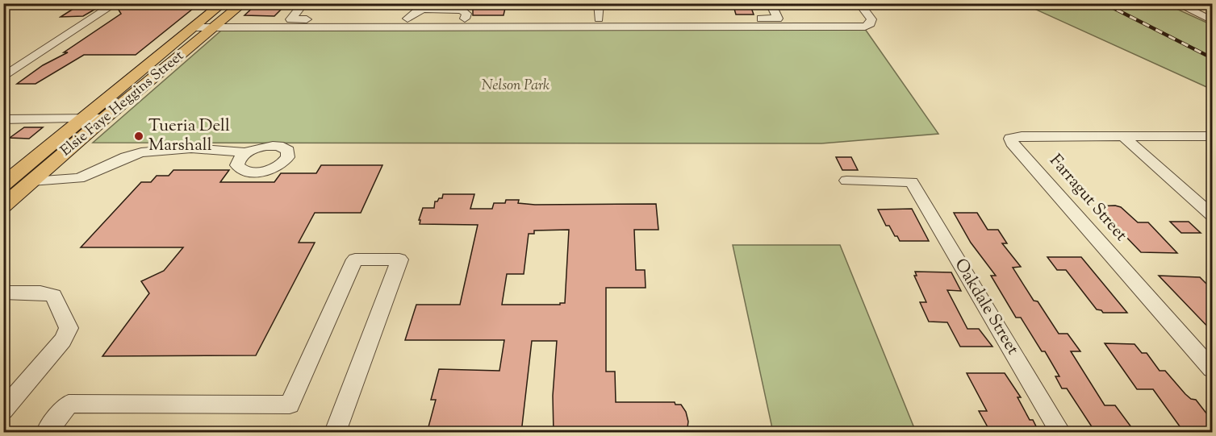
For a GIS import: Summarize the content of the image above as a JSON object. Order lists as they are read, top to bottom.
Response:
{
  "streets": {
    "main road": ["Elsie Faye Heggins Street"],
    "street": ["Farragut Street", "Oakdale Street"]
  },
  "parks": ["Nelson Park"],
  "places": ["Tueria Dell Marshall"]
}
